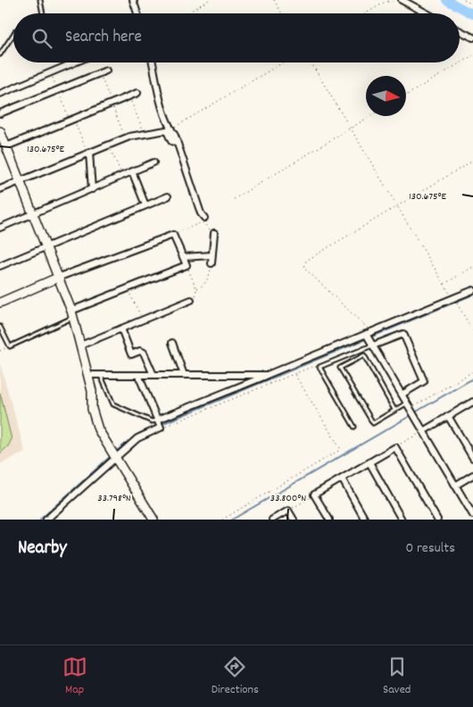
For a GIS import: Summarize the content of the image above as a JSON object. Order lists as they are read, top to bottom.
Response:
{
  "north": "right",
  "page": {
    "search": "Search here",
    "heading": ["Nearby", "0 results"],
    "nav": ["Map", "Directions", "Saved"]
  },
  "coordinates": ["130.675°E", "33.798°N", "33.800°N"]
}
